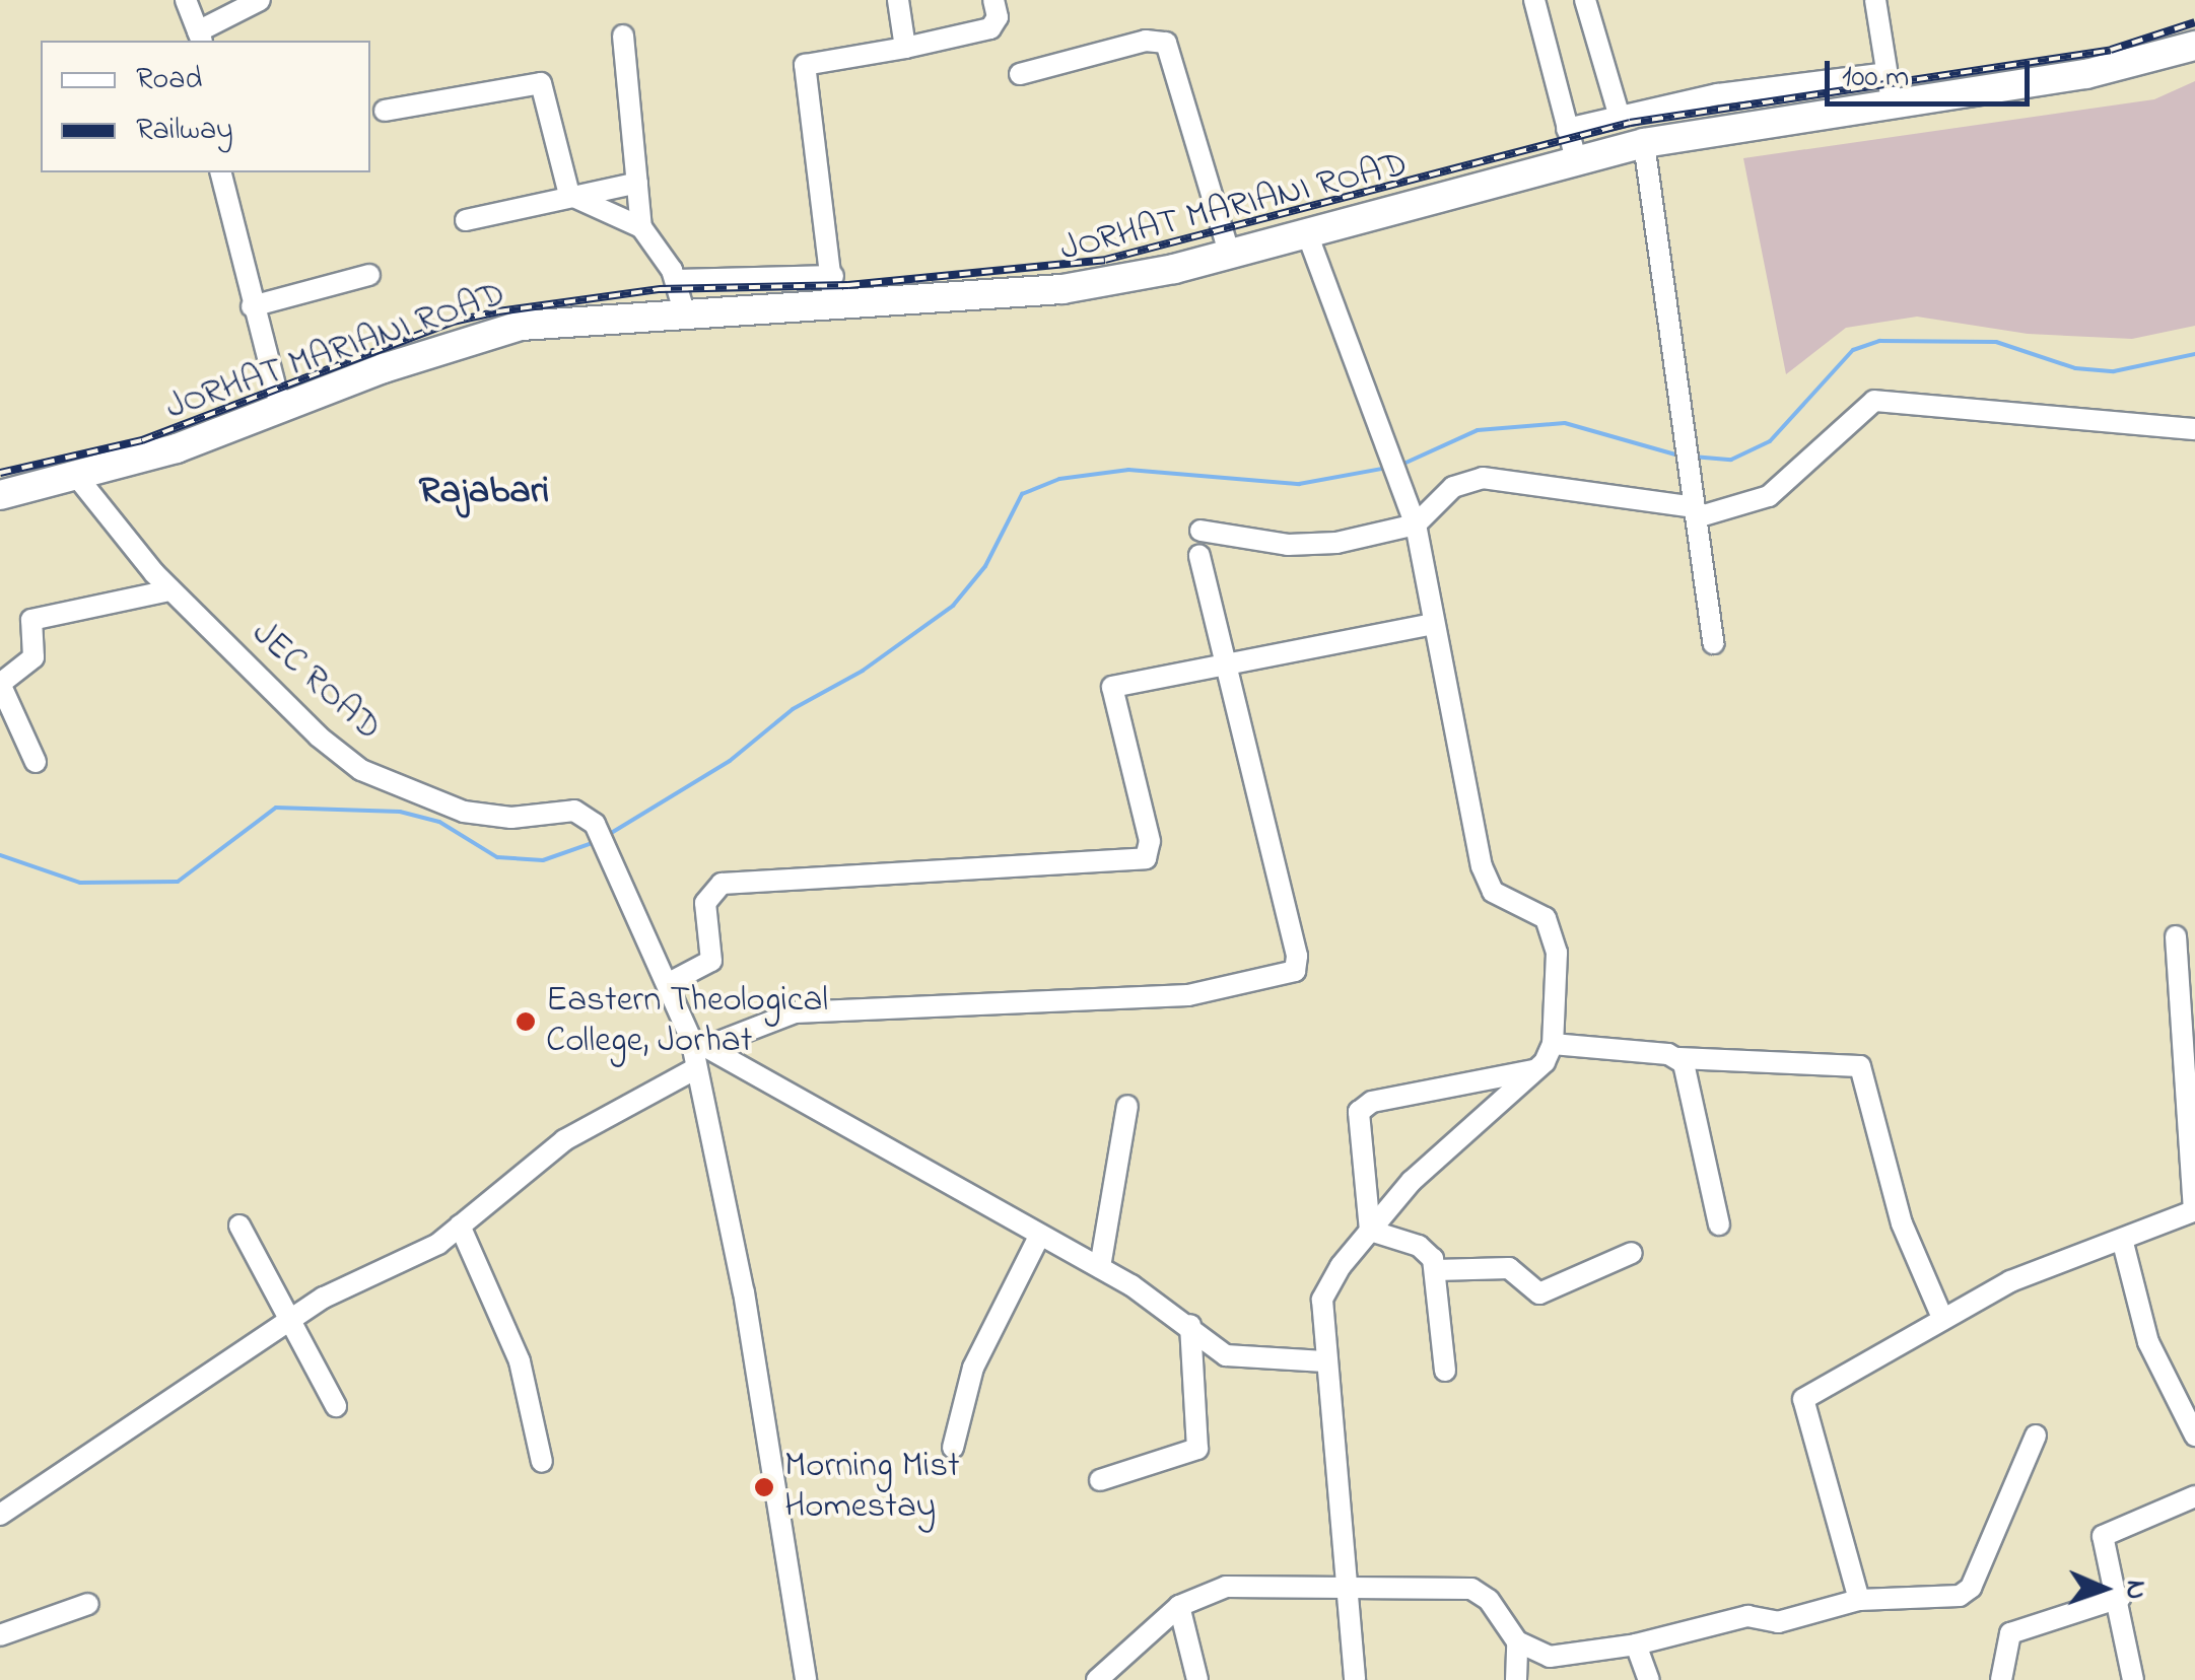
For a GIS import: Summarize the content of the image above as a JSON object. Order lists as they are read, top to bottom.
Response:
{
  "streets": {
    "highway": ["JORHAT MARIANI ROAD"],
    "street": ["JEC ROAD"]
  },
  "crossings": [
    ["JORHAT MARIANI ROAD", "JEC ROAD"]
  ],
  "districts": ["Rajabari"],
  "places": ["Eastern Theological College, Jorhat", "Morning Mist Homestay"],
  "legend": ["Road", "Railway"],
  "scale_bar": "100 m",
  "north": "right"
}
